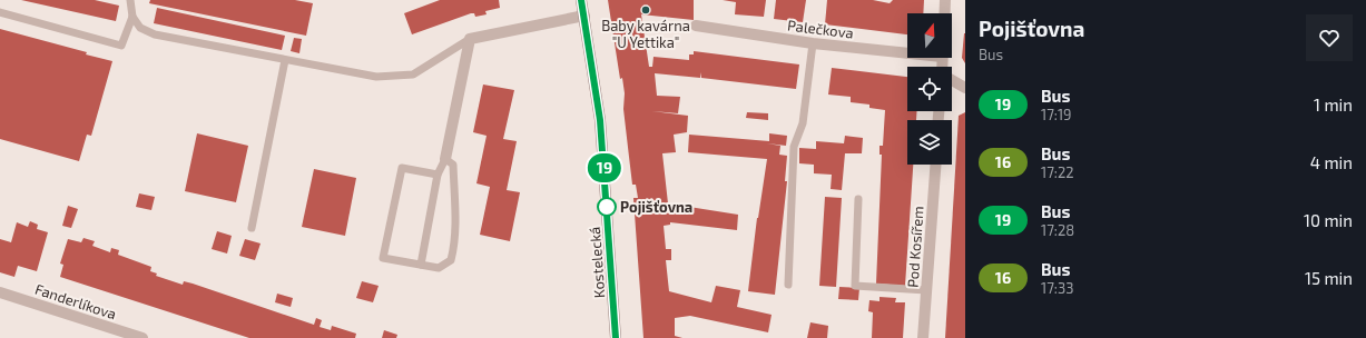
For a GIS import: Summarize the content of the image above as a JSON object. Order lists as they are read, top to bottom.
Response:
{
  "streets": {
    "street": [
      "Palečkova",
      "Pod Kosířem",
      "Kostelecká",
      "Fanderlíkova"
    ]
  },
  "places": ["Baby kavárna \"U Yettika\"", "Pojišťovna"],
  "lines": ["bus line 19"],
  "north": "top",
  "page": {
    "on_map": "19",
    "heading": ["Pojišťovna", "Bus"],
    "list": [
      {
        "mark": "19",
        "name": "Bus",
        "note": "17:19",
        "value": "1 min"
      },
      {
        "mark": "16",
        "name": "Bus",
        "note": "17:22",
        "value": "4 min"
      },
      {
        "mark": "19",
        "name": "Bus",
        "note": "17:28",
        "value": "10 min"
      },
      {
        "mark": "16",
        "name": "Bus",
        "note": "17:33",
        "value": "15 min"
      }
    ]
  }
}
